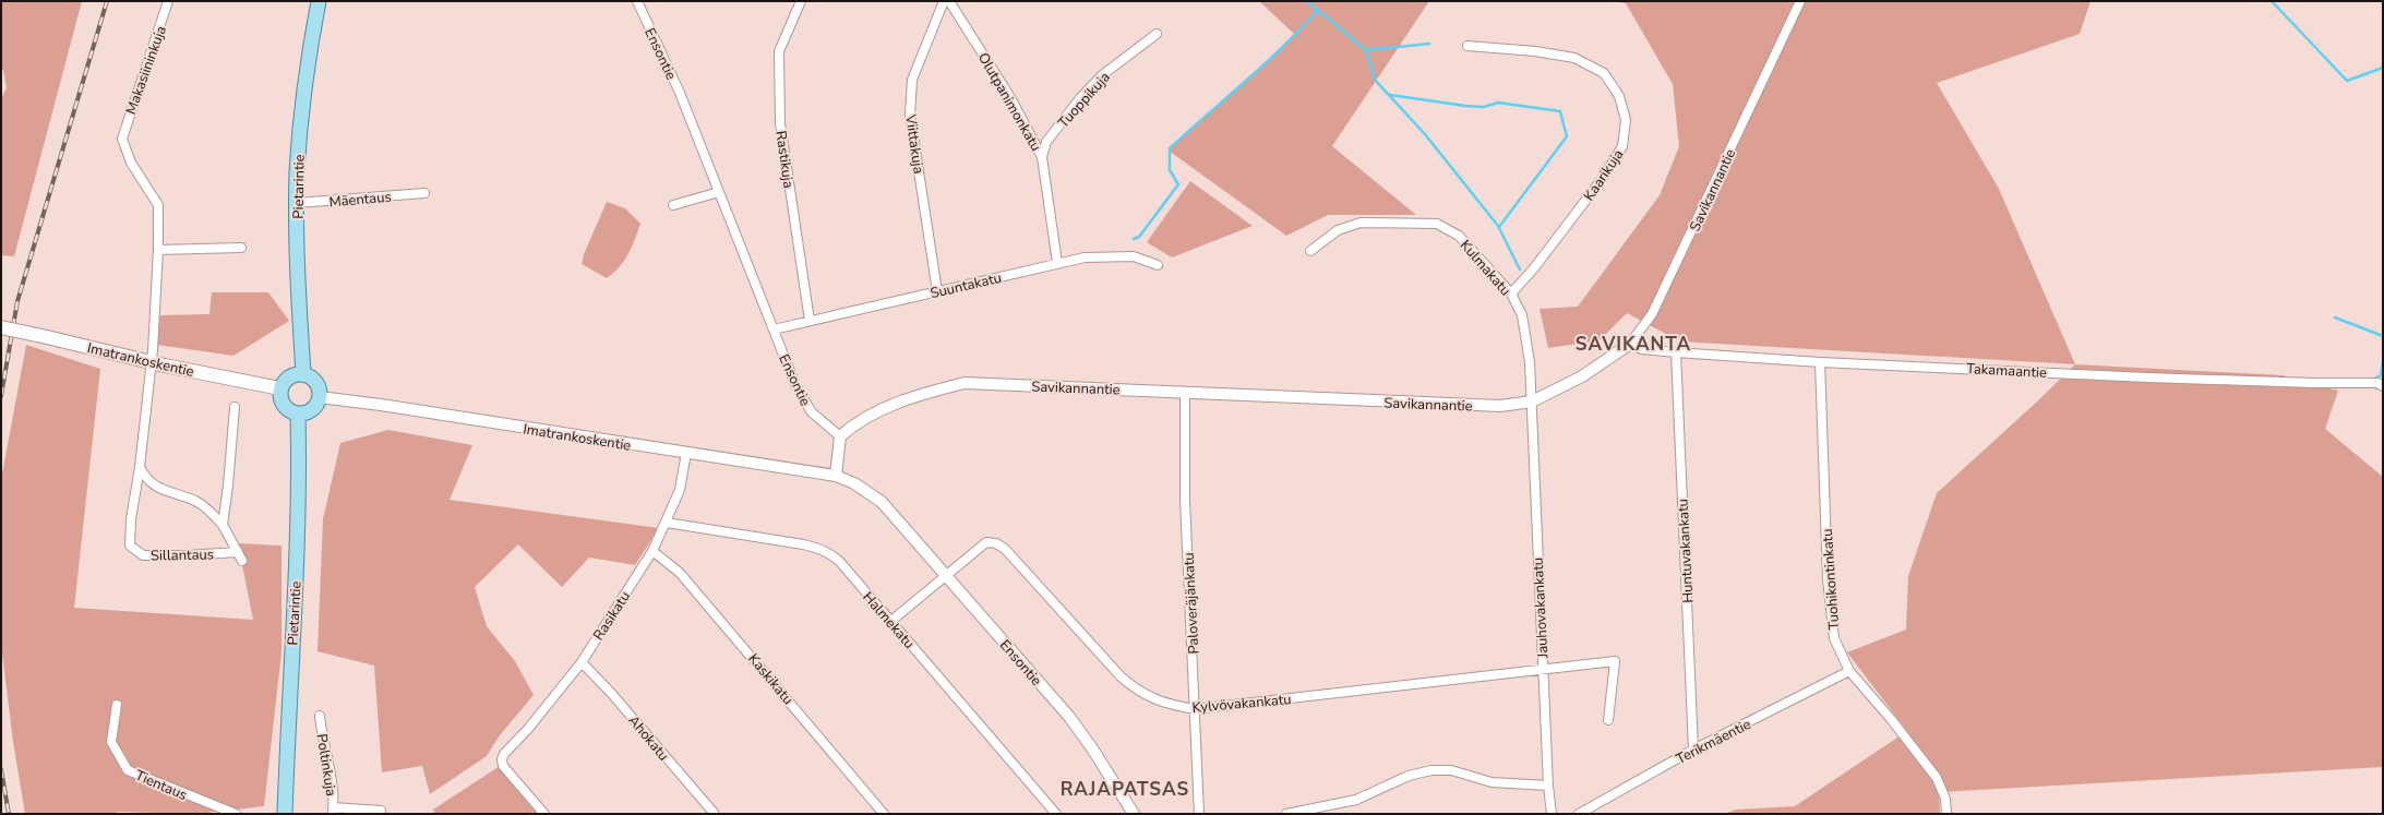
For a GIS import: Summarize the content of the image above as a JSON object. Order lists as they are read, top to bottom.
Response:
{
  "streets": {
    "main road": ["Pietarintie", "Imatrankoskentie"],
    "street": [
      "Ensontie",
      "Makasiininkuja",
      "Tuoppikuja",
      "Olutpanimonkatu",
      "Viittakuja",
      "Rastikuja",
      "Kaarikuja",
      "Savikannantie",
      "Mäentaus",
      "Kulmakatu",
      "Suuntakatu",
      "Takamaantie",
      "Huntuvakankatu",
      "Sillantaus",
      "Tuohikontinkatu",
      "Paloveräjänkatu",
      "Jauhovakankatu",
      "Rasikatu",
      "Halmekatu",
      "Kaskikatu",
      "Kylvövakankatu",
      "Ahokatu",
      "Terikmäentie",
      "Poltinkuja",
      "Tientaus"
    ]
  },
  "crossings": [
    ["Ensontie", "Savikannantie"],
    ["Ensontie", "Suuntakatu"],
    ["Ensontie", "Imatrankoskentie"],
    ["Ensontie", "Kylvövakankatu"],
    ["Makasiininkuja", "Sillantaus"],
    ["Tuoppikuja", "Olutpanimonkatu"],
    ["Olutpanimonkatu", "Suuntakatu"],
    ["Viittakuja", "Suuntakatu"],
    ["Rastikuja", "Suuntakatu"],
    ["Kaarikuja", "Kulmakatu"],
    ["Pietarintie", "Mäentaus"],
    ["Pietarintie", "Imatrankoskentie"],
    ["Savikannantie", "Kulmakatu"],
    ["Savikannantie", "Takamaantie"],
    ["Savikannantie", "Paloveräjänkatu"],
    ["Savikannantie", "Jauhovakankatu"],
    ["Kulmakatu", "Jauhovakankatu"],
    ["Imatrankoskentie", "Sillantaus"],
    ["Imatrankoskentie", "Rasikatu"],
    ["Takamaantie", "Huntuvakankatu"],
    ["Takamaantie", "Tuohikontinkatu"],
    ["Huntuvakankatu", "Terikmäentie"],
    ["Tuohikontinkatu", "Terikmäentie"],
    ["Paloveräjänkatu", "Kylvövakankatu"],
    ["Jauhovakankatu", "Kylvövakankatu"],
    ["Rasikatu", "Halmekatu"],
    ["Rasikatu", "Kaskikatu"],
    ["Rasikatu", "Ahokatu"],
    ["Halmekatu", "Kylvövakankatu"]
  ],
  "districts": ["SAVIKANTA", "RAJAPATSAS"]
}
